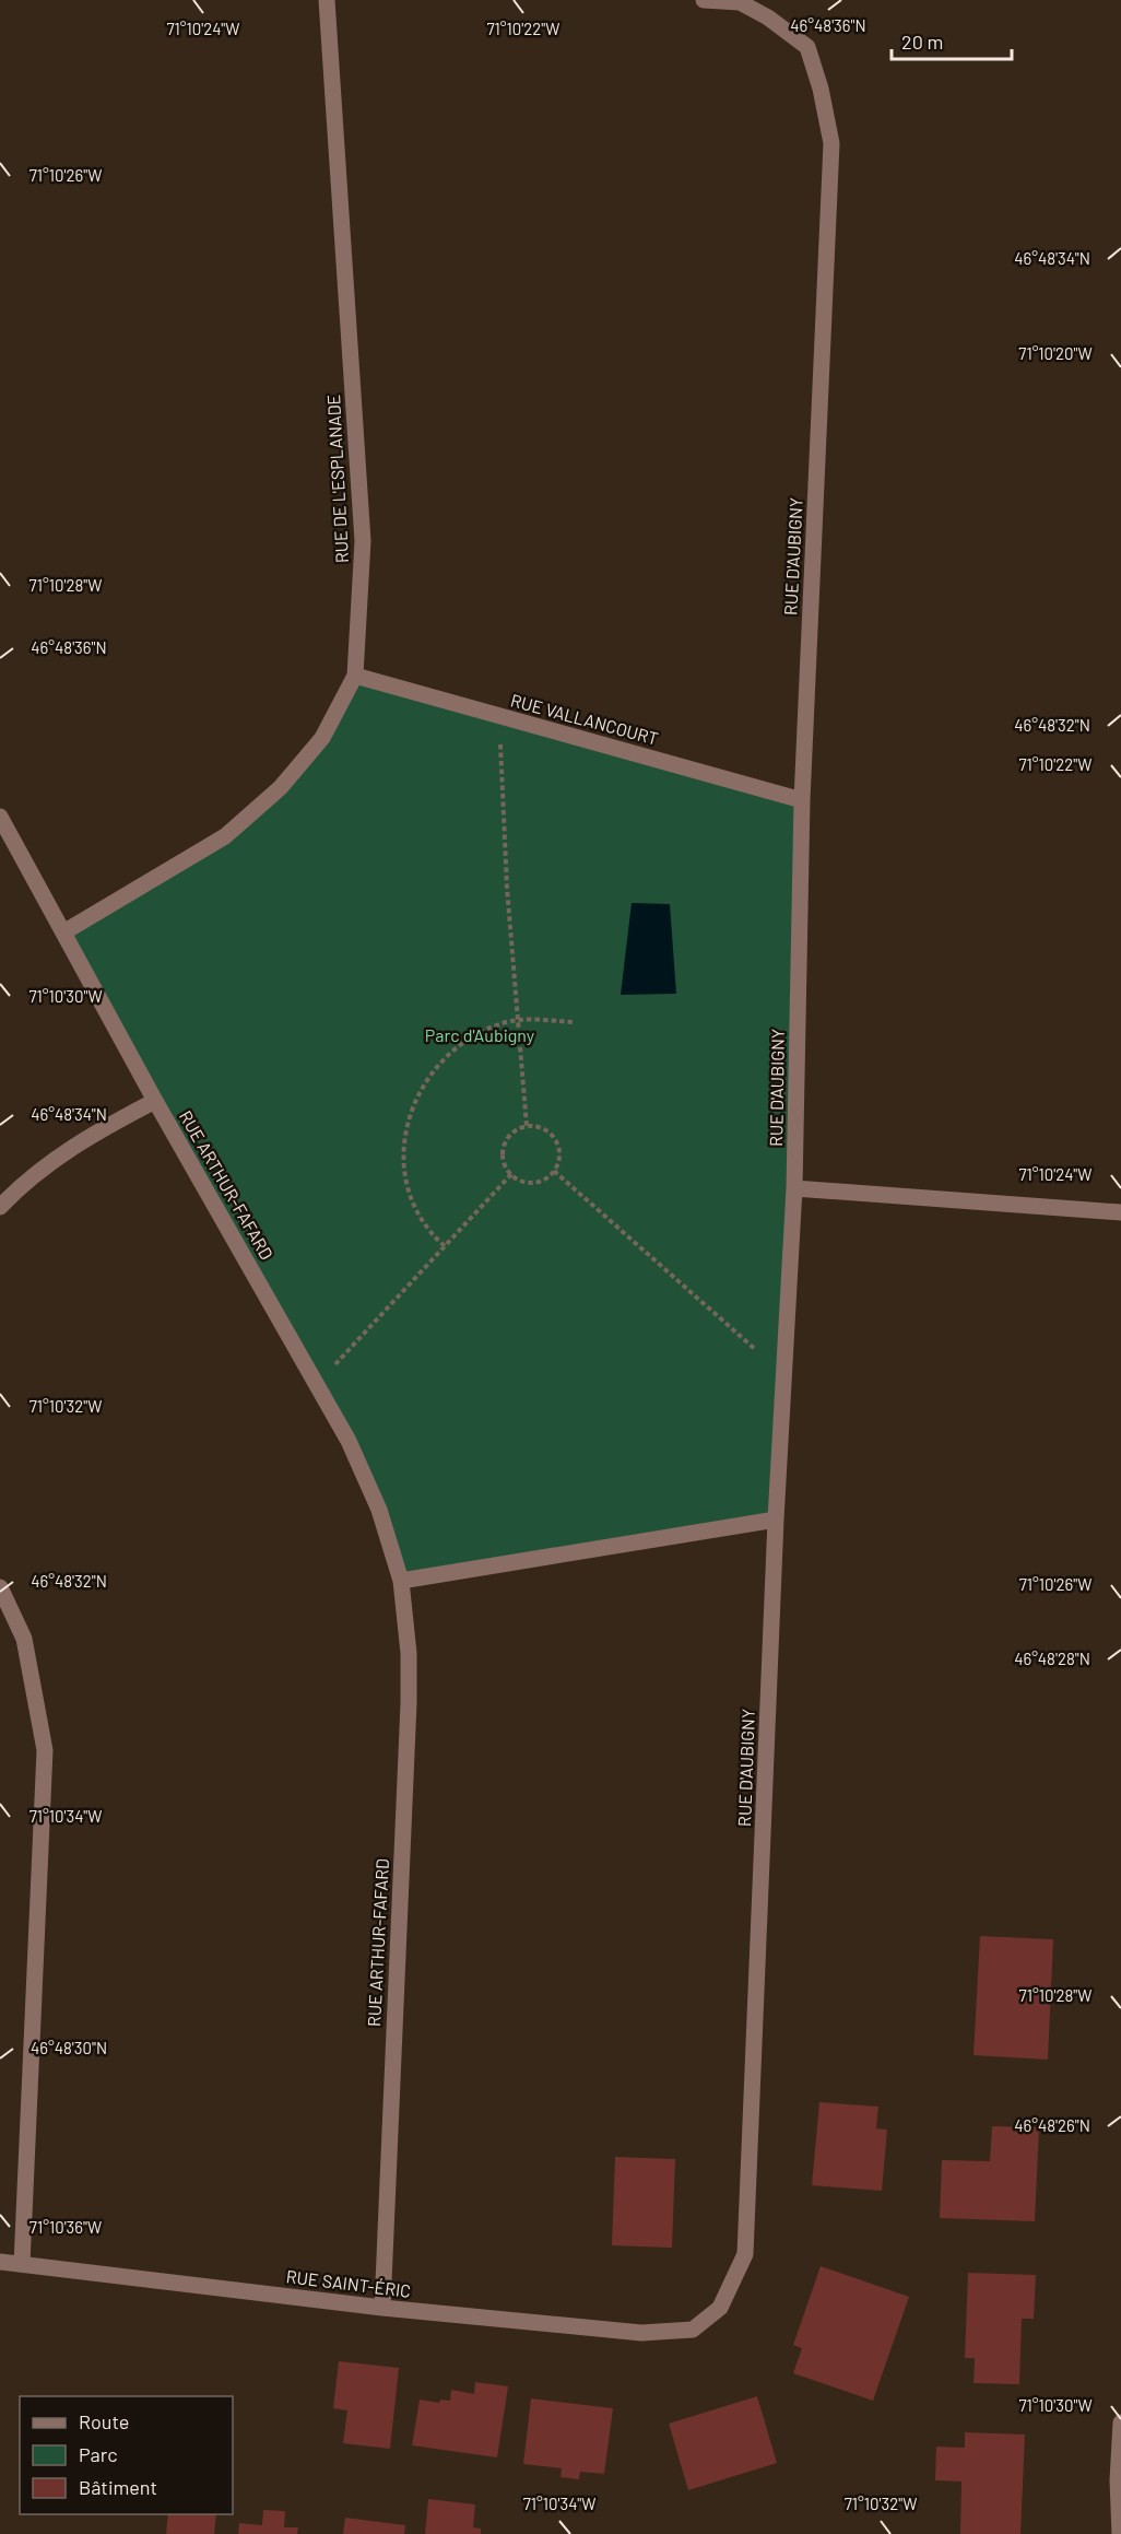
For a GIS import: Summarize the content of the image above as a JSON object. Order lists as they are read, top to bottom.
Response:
{
  "streets": {
    "street": [
      "RUE DE L'ESPLANADE",
      "RUE D'AUBIGNY",
      "RUE VALLANCOURT",
      "RUE ARTHUR-FAFARD",
      "RUE SAINT-ÉRIC"
    ]
  },
  "crossings": [
    ["RUE DE L'ESPLANADE", "RUE VALLANCOURT"],
    ["RUE DE L'ESPLANADE", "RUE ARTHUR-FAFARD"],
    ["RUE D'AUBIGNY", "RUE VALLANCOURT"],
    ["RUE D'AUBIGNY", "RUE SAINT-ÉRIC"],
    ["RUE ARTHUR-FAFARD", "RUE SAINT-ÉRIC"]
  ],
  "parks": ["Parc d'Aubigny"],
  "legend": ["Route", "Parc", "Bâtiment"],
  "scale_bar": "20 m",
  "coordinates": [
    "46°48'36\"N",
    "71°10'24\"W",
    "71°10'22\"W",
    "71°10'26\"W",
    "46°48'34\"N",
    "71°10'20\"W",
    "71°10'28\"W",
    "46°48'32\"N",
    "71°10'30\"W",
    "71°10'32\"W",
    "46°48'28\"N",
    "71°10'34\"W",
    "46°48'30\"N",
    "46°48'26\"N",
    "71°10'36\"W"
  ]
}
